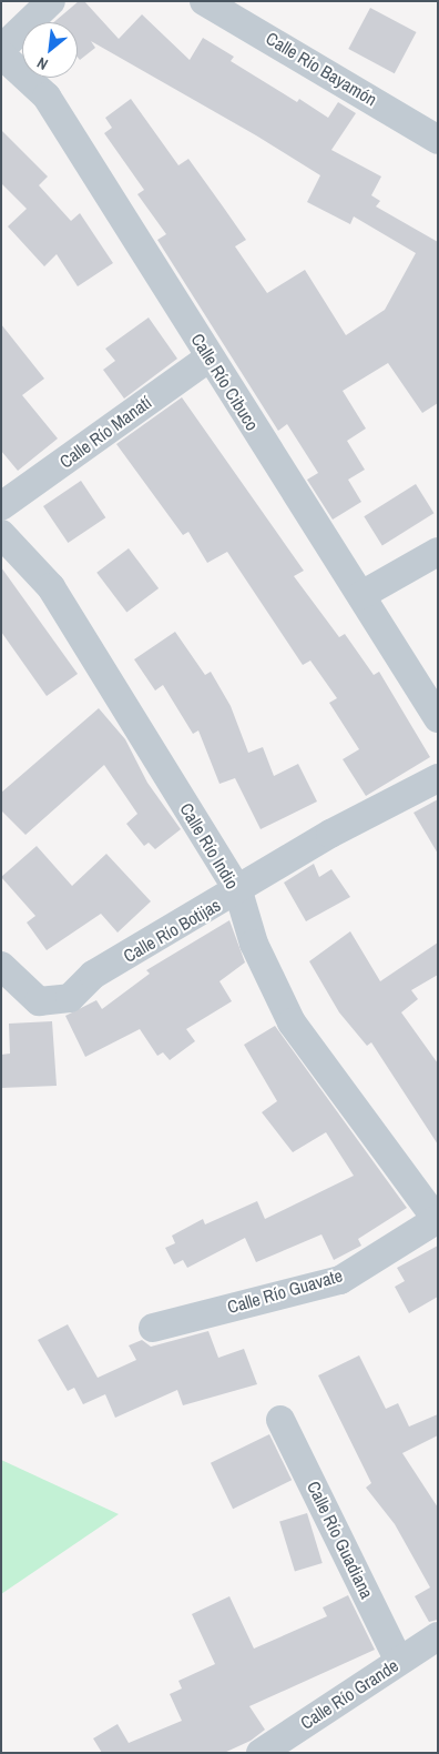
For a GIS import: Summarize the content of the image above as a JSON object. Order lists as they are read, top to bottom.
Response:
{
  "streets": {
    "street": [
      "Calle Río Bayamón",
      "Calle Río Cibuco",
      "Calle Río Manatí",
      "Calle Río Indio",
      "Calle Río Botijas",
      "Calle Río Guavate",
      "Calle Río Guadiana",
      "Calle Río Grande"
    ]
  },
  "crossings": [
    ["Calle Río Cibuco", "Calle Río Manatí"],
    ["Calle Río Indio", "Calle Río Botijas"],
    ["Calle Río Indio", "Calle Río Guavate"],
    ["Calle Río Guadiana", "Calle Río Grande"]
  ],
  "north": "bottom left"
}
